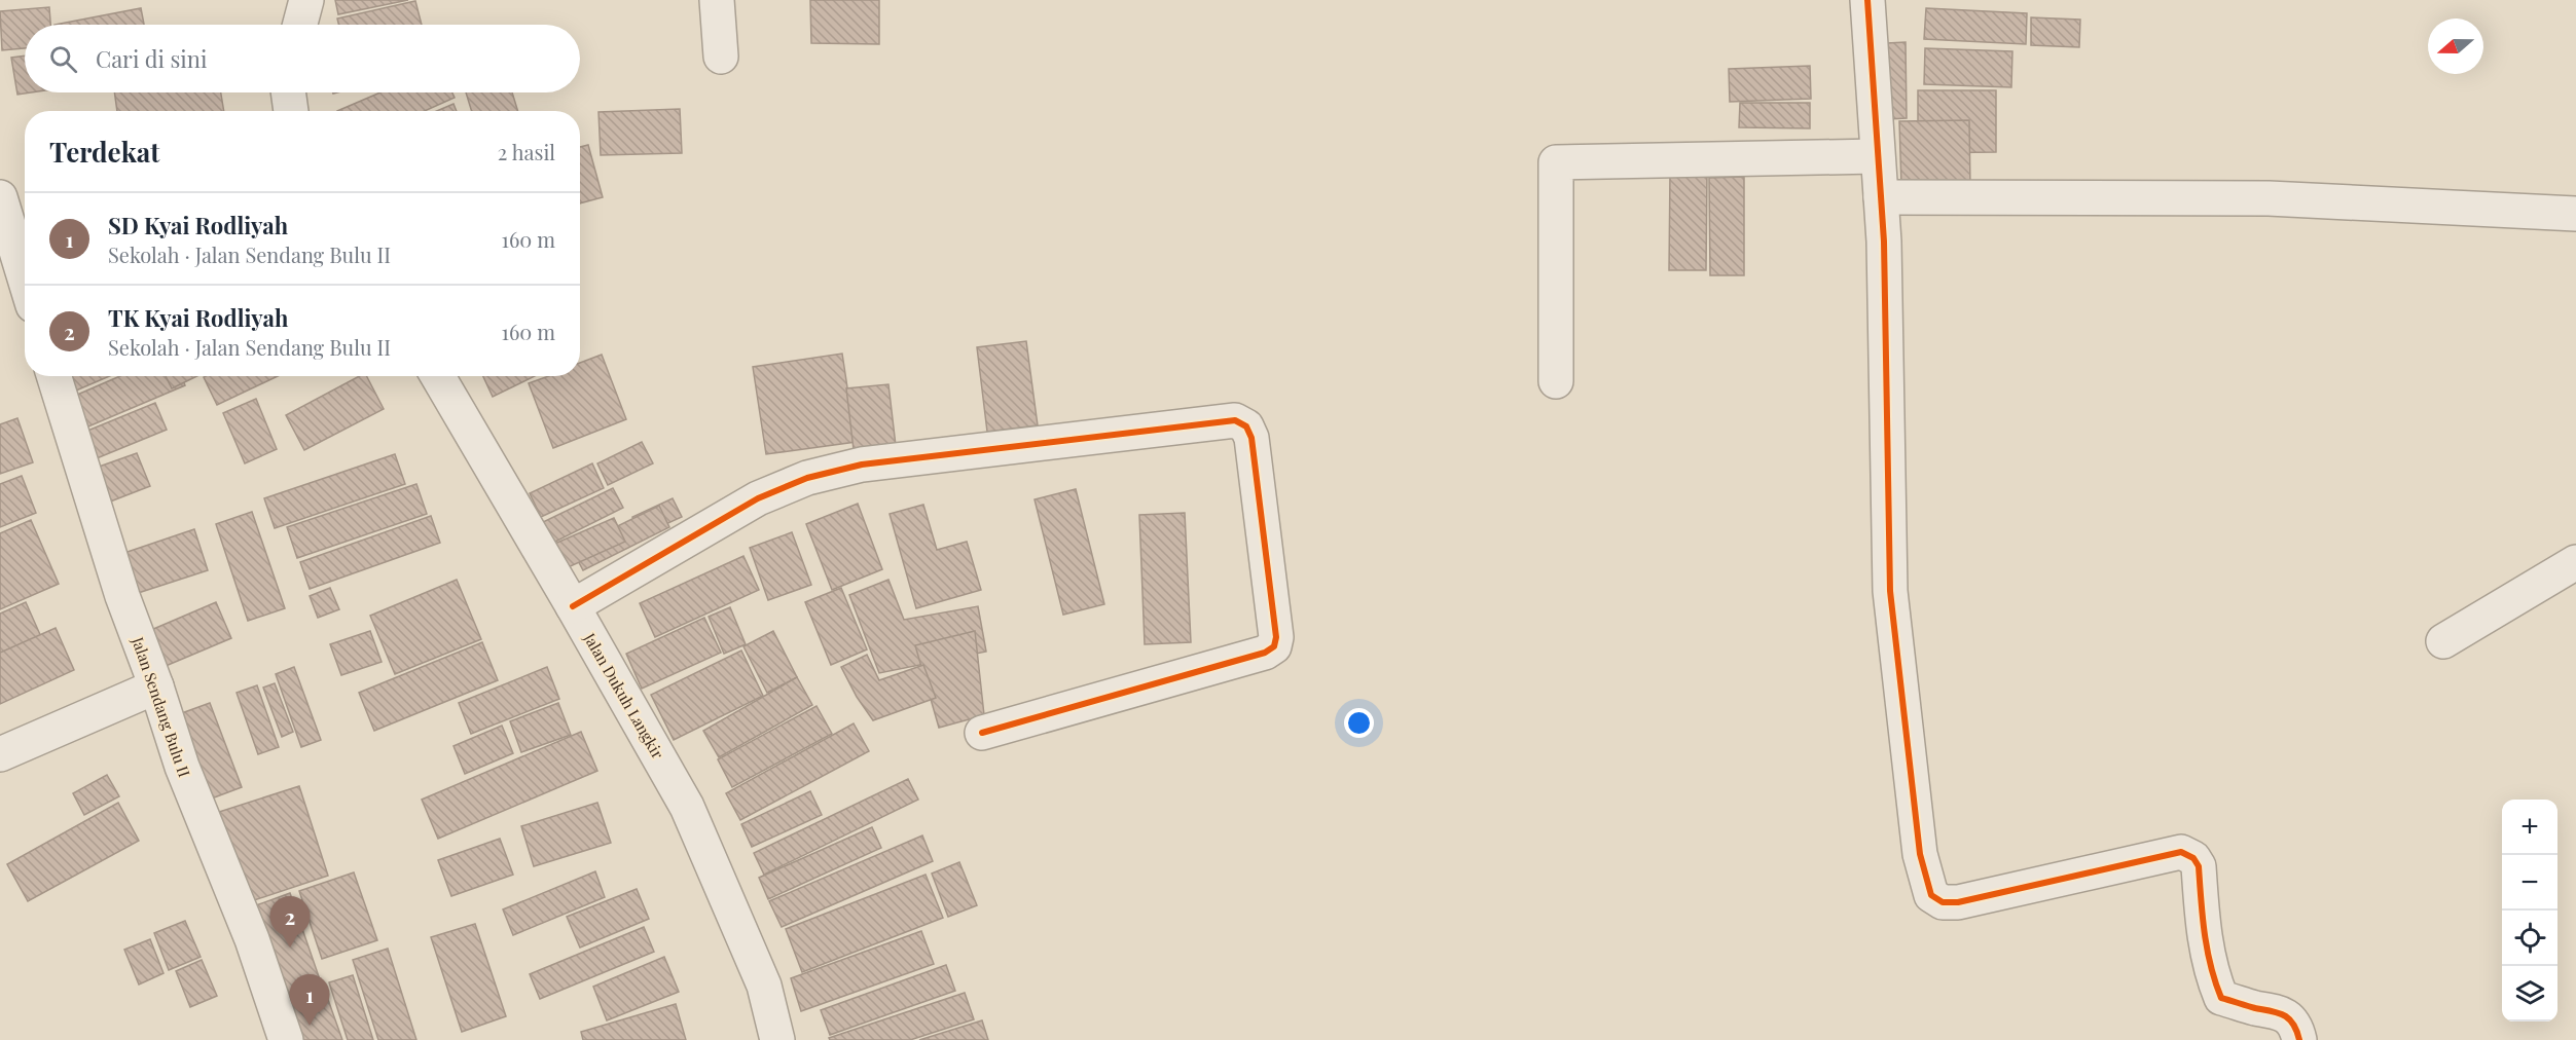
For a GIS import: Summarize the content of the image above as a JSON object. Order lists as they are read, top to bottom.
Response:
{
  "streets": {
    "street": ["Jalan Dukuh Langkir", "Jalan Sendang Bulu II"]
  },
  "north": "left",
  "page": {
    "search": "Cari di sini",
    "heading": ["Terdekat", "2 hasil"],
    "list": [
      {
        "mark": "1",
        "name": "SD Kyai Rodliyah",
        "note": "Sekolah · Jalan Sendang Bulu II",
        "value": "160 m"
      },
      {
        "mark": "2",
        "name": "TK Kyai Rodliyah",
        "note": "Sekolah · Jalan Sendang Bulu II",
        "value": "160 m"
      }
    ],
    "map_buttons": ["+", "−"],
    "pins": ["2", "1"]
  }
}
